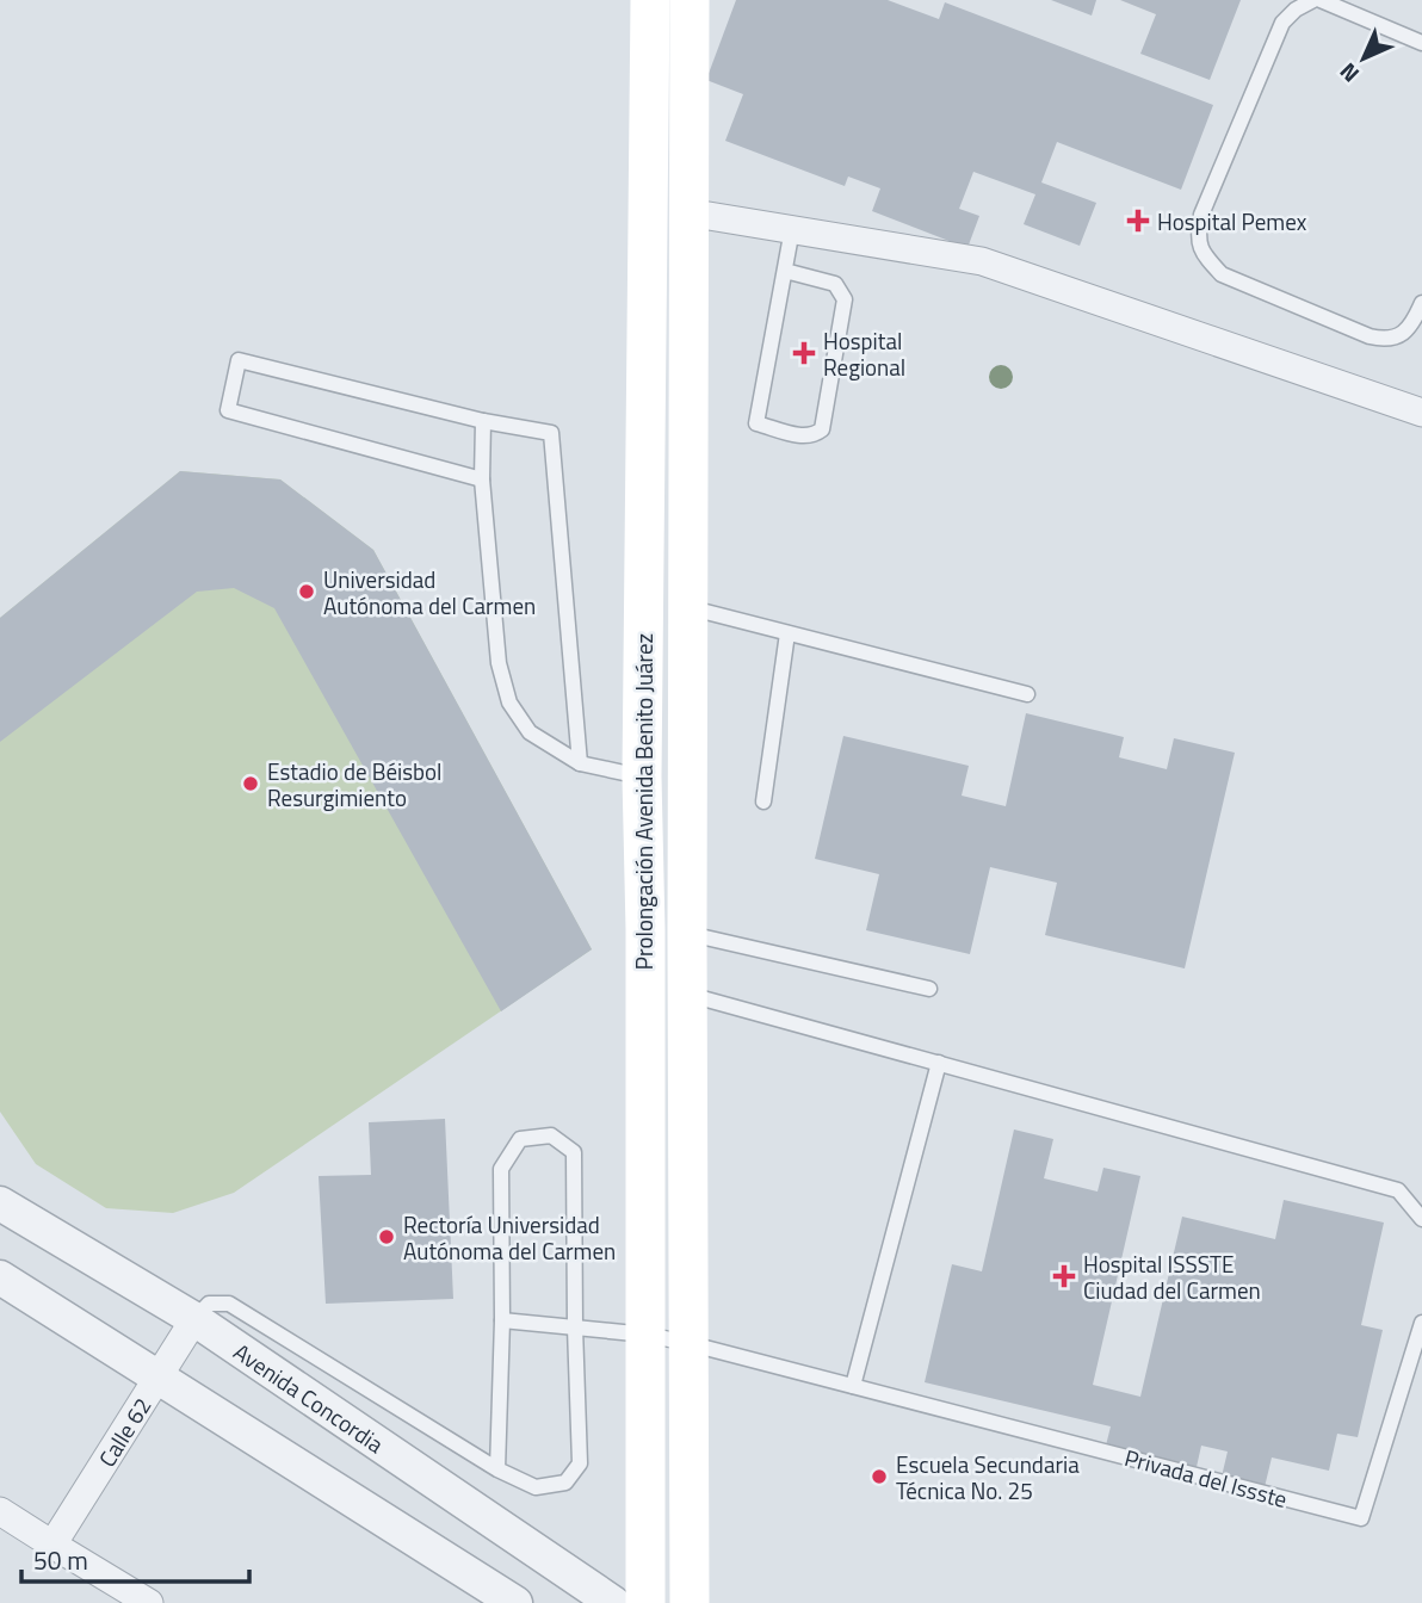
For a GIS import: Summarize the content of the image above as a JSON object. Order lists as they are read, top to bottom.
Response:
{
  "streets": {
    "main road": ["Prolongación Avenida Benito Juárez"],
    "street": ["Avenida Concordia", "Calle 62"],
    "lane": ["Privada del Issste"]
  },
  "crossings": [
    ["Prolongación Avenida Benito Juárez", "Privada del Issste"],
    ["Avenida Concordia", "Calle 62"]
  ],
  "places": {
    "health": ["Hospital Pemex", "Hospital Regional", "Hospital ISSSTE Ciudad del Carmen"],
    "other": [
      "Universidad Autónoma del Carmen",
      "Estadio de Béisbol Resurgimiento",
      "Rectoría Universidad Autónoma del Carmen",
      "Escuela Secundaria Técnica No. 25"
    ]
  },
  "scale_bar": "50 m",
  "north": "bottom left"
}
